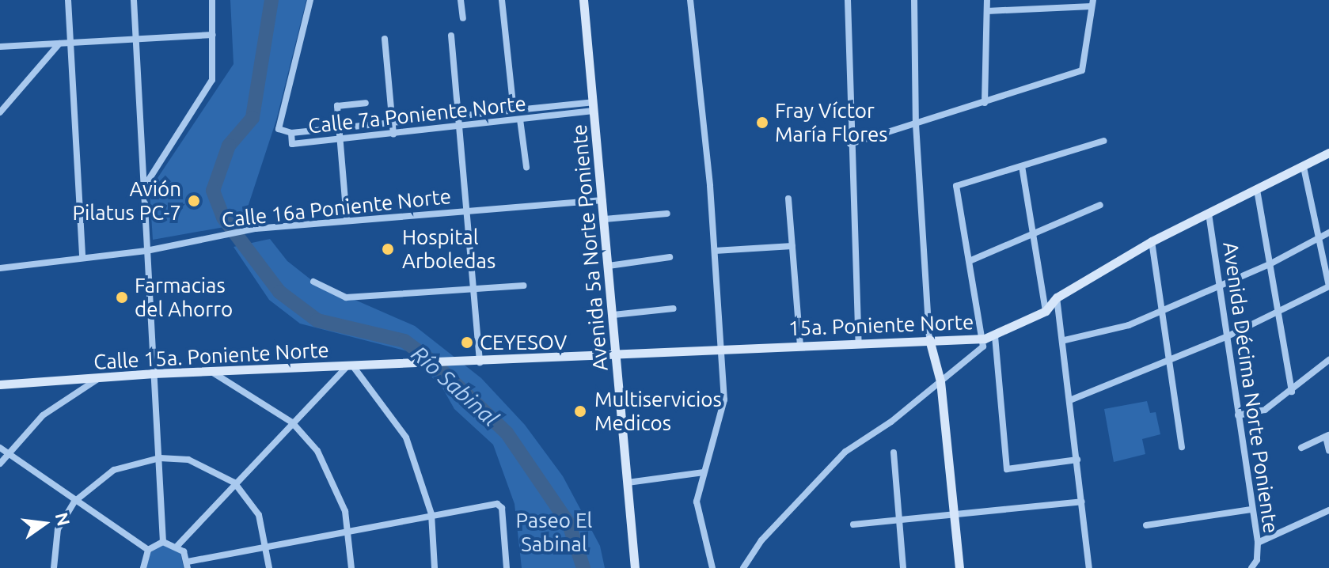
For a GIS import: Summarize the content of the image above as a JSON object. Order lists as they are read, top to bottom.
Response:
{
  "streets": {
    "street": [
      "Calle 7a Poniente Norte",
      "Calle 16a Poniente Norte",
      "Avenida 5a Norte Poniente",
      "15a. Poniente Norte",
      "Calle 15a. Poniente Norte",
      "Avenida Décima Norte Poniente"
    ]
  },
  "crossings": [
    ["Calle 7a Poniente Norte", "Avenida 5a Norte Poniente"],
    ["Calle 16a Poniente Norte", "Avenida 5a Norte Poniente"],
    ["Avenida 5a Norte Poniente", "15a. Poniente Norte"],
    ["15a. Poniente Norte", "Calle 15a. Poniente Norte"],
    ["15a. Poniente Norte", "Avenida Décima Norte Poniente"]
  ],
  "water": ["Río Sabinal"],
  "parks": ["Paseo El Sabinal"],
  "places": [
    "Fray Víctor María Flores",
    "Avión Pilatus PC-7",
    "Hospital Arboledas",
    "Farmacias del Ahorro",
    "CEYESOV",
    "Multiservicios Medicos"
  ],
  "north": "right"
}
